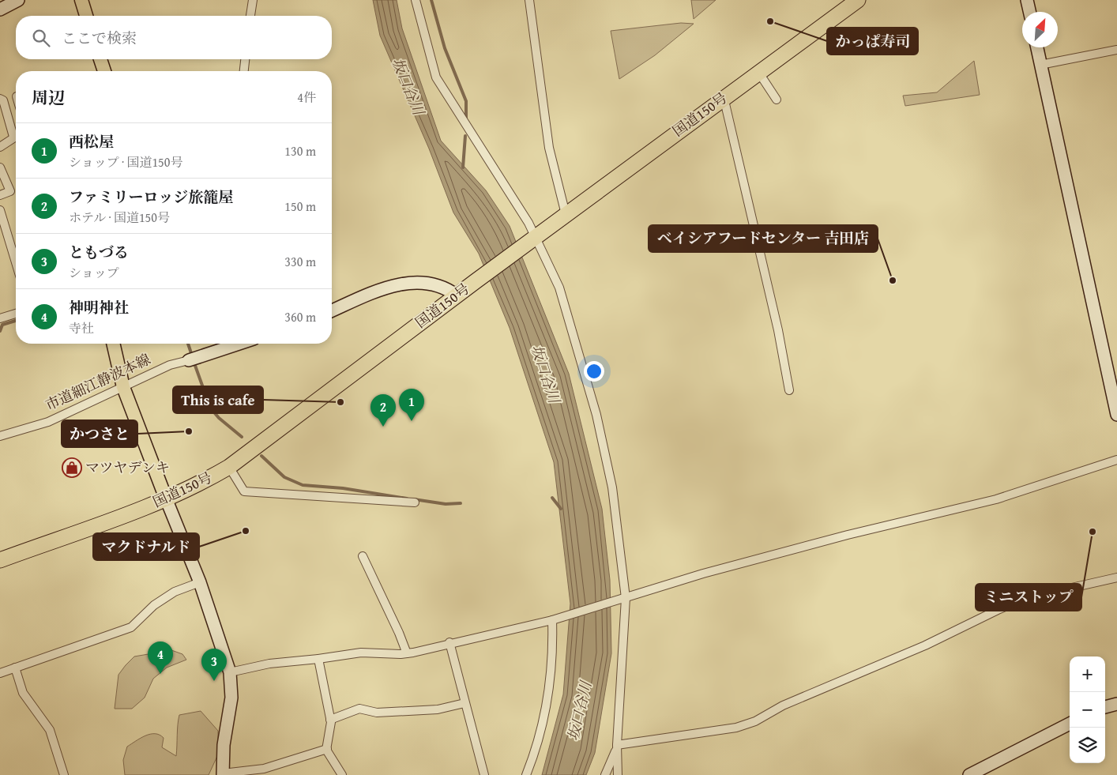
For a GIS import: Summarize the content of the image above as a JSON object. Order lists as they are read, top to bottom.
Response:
{
  "streets": {
    "highway": ["国道150号"],
    "street": ["市道細江静波本線"]
  },
  "water": ["坂口谷川"],
  "places": {
    "other": [
      "かっぱ寿司",
      "ベイシアフードセンター 吉田店",
      "This is cafe",
      "かつさと",
      "マクドナルド",
      "ミニストップ"
    ],
    "shop": ["マツヤデンキ"]
  },
  "north": "top right",
  "page": {
    "search": "ここで検索",
    "heading": ["周辺", "4件"],
    "list": [
      {
        "mark": "1",
        "name": "西松屋",
        "note": "ショップ · 国道150号",
        "value": "130 m"
      },
      {
        "mark": "2",
        "name": "ファミリーロッジ旅籠屋",
        "note": "ホテル · 国道150号",
        "value": "150 m"
      },
      {
        "mark": "3",
        "name": "ともづる",
        "note": "ショップ",
        "value": "330 m"
      },
      {
        "mark": "4",
        "name": "神明神社",
        "note": "寺社",
        "value": "360 m"
      }
    ],
    "pins": [
      "1",
      "2",
      "4",
      "3"
    ],
    "map_buttons": ["+", "−"]
  }
}
